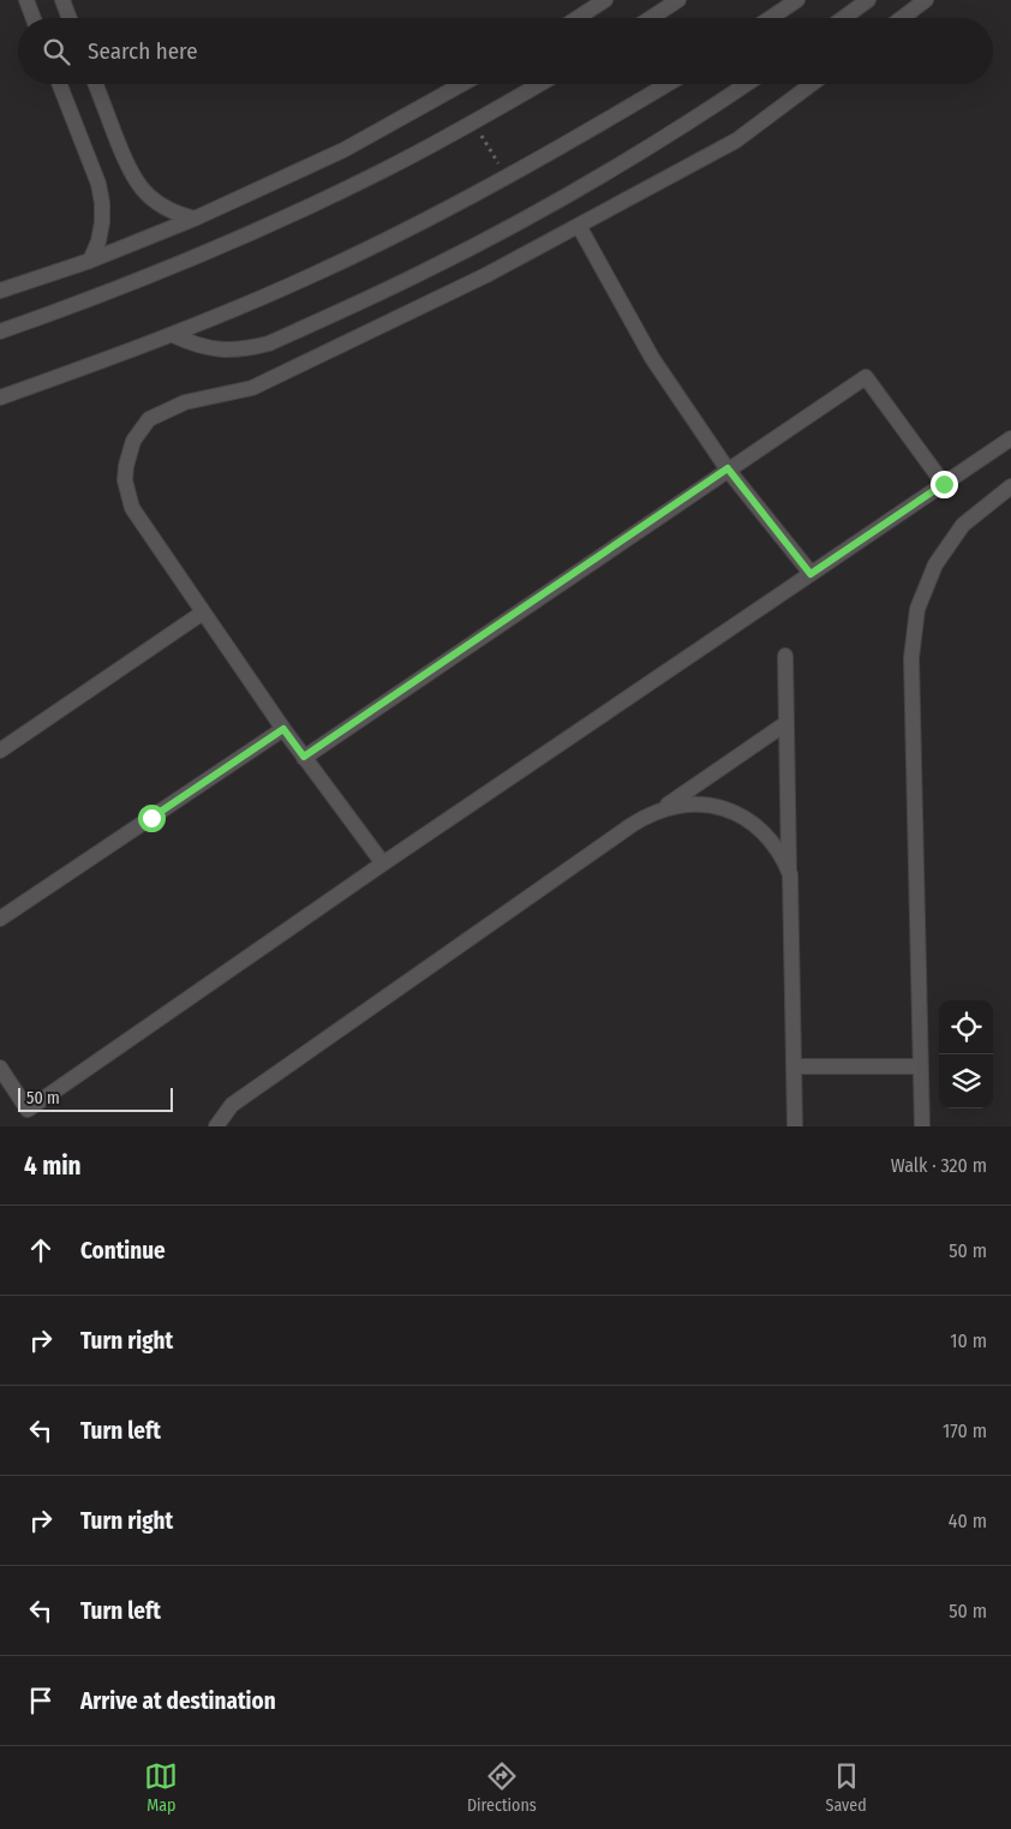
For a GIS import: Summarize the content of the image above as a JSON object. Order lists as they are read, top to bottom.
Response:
{
  "scale_bar": "50 m",
  "page": {
    "search": "Search here",
    "scale": "50 m",
    "heading": ["4 min", "Walk · 320 m"],
    "list": [
      ["Continue", "50 m"],
      ["Turn right", "10 m"],
      ["Turn left", "170 m"],
      ["Turn right", "40 m"],
      ["Turn left", "50 m"],
      "Arrive at destination"
    ],
    "nav": ["Map", "Directions", "Saved"]
  }
}
